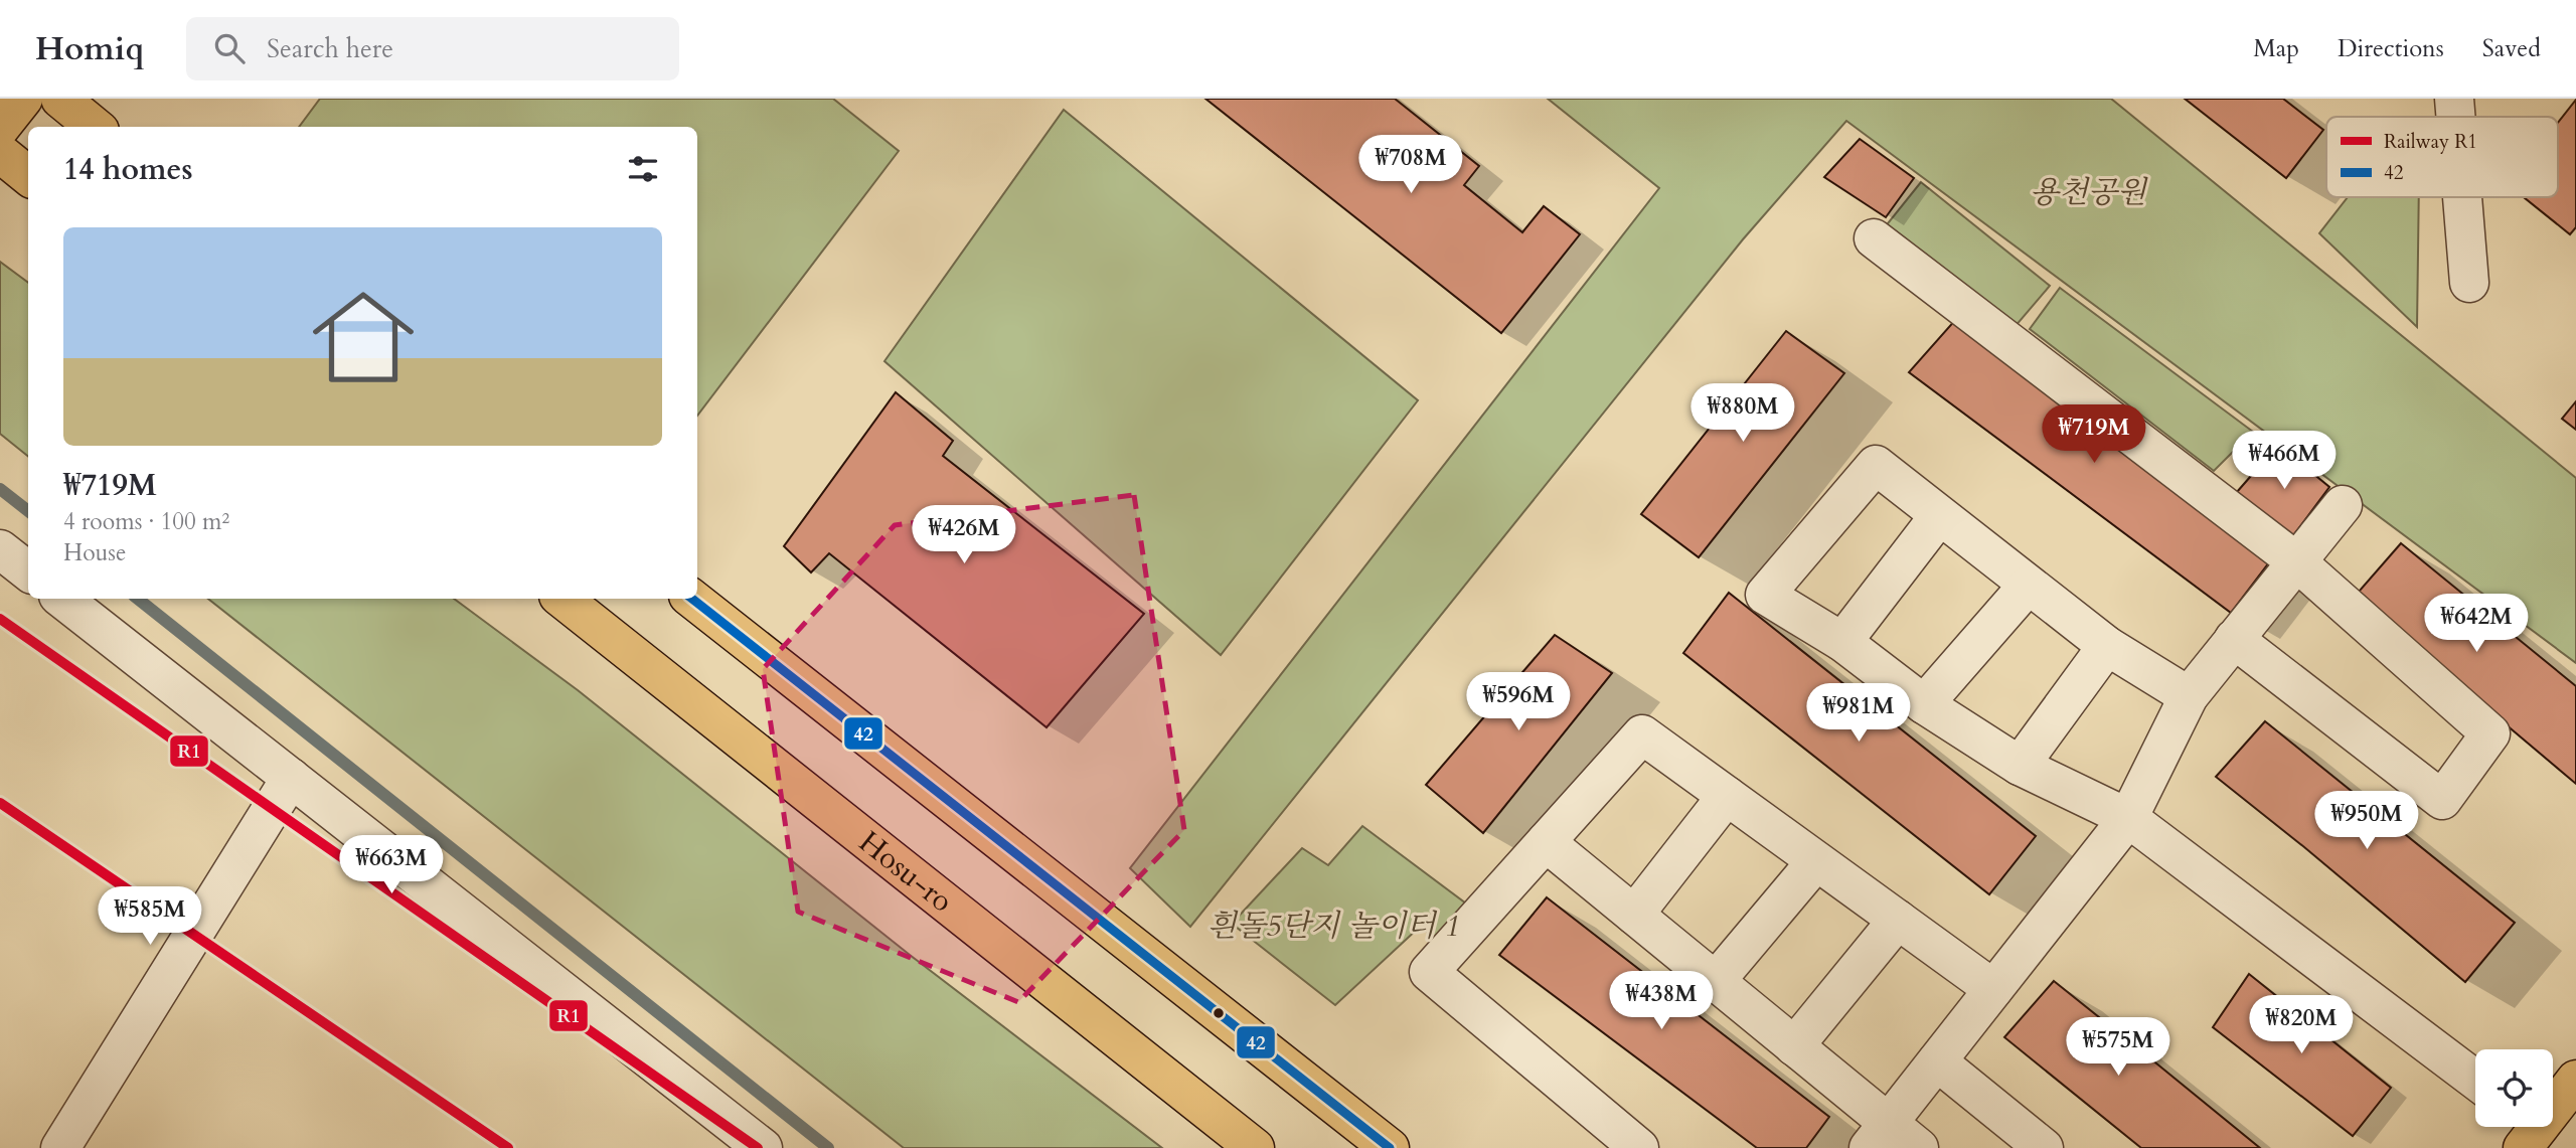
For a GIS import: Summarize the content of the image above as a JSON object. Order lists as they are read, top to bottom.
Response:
{
  "streets": {
    "main road": ["Hosu-ro"]
  },
  "parks": ["용천공원", "흰돌5단지 놀이터 1"],
  "lines": ["transit line 42", "rail line R1"],
  "legend": ["Railway R1", "42"],
  "page": {
    "header": "Homiq",
    "search": "Search here",
    "nav": ["Map", "Directions", "Saved"],
    "heading": "14 homes",
    "price": [
      "₩708M",
      "₩880M",
      "₩719M",
      "₩466M",
      "₩426M",
      "₩642M",
      "₩596M",
      "₩981M",
      "₩950M",
      "₩663M",
      "₩585M",
      "₩438M",
      "₩820M",
      "₩575M"
    ],
    "list": [
      {
        "name": "₩719M",
        "note": "4 rooms · 100 m² · House"
      }
    ]
  }
}
